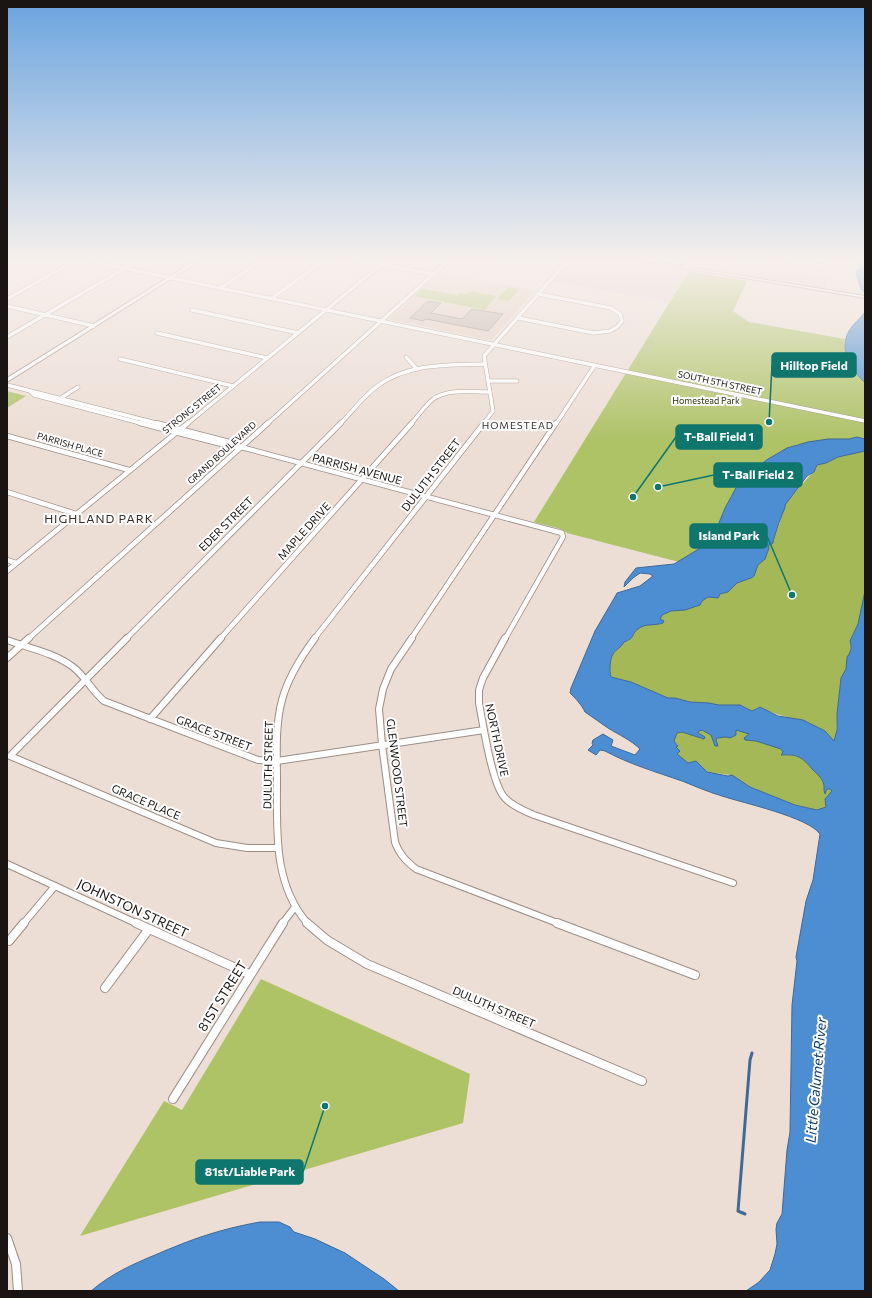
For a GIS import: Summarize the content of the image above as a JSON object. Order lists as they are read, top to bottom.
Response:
{
  "streets": {
    "street": [
      "SOUTH 5TH STREET",
      "STRONG STREET",
      "PARRISH PLACE",
      "GRAND BOULEVARD",
      "PARRISH AVENUE",
      "DULUTH STREET",
      "EDER STREET",
      "MAPLE DRIVE",
      "GRACE STREET",
      "NORTH DRIVE",
      "GLENWOOD STREET",
      "GRACE PLACE",
      "JOHNSTON STREET",
      "81ST STREET"
    ]
  },
  "crossings": [
    ["SOUTH 5TH STREET", "GRAND BOULEVARD"],
    ["SOUTH 5TH STREET", "GLENWOOD STREET"],
    ["STRONG STREET", "PARRISH PLACE"],
    ["STRONG STREET", "PARRISH AVENUE"],
    ["GRAND BOULEVARD", "PARRISH AVENUE"],
    ["GRAND BOULEVARD", "GRACE STREET"],
    ["PARRISH AVENUE", "DULUTH STREET"],
    ["PARRISH AVENUE", "EDER STREET"],
    ["PARRISH AVENUE", "MAPLE DRIVE"],
    ["PARRISH AVENUE", "NORTH DRIVE"],
    ["PARRISH AVENUE", "GLENWOOD STREET"],
    ["DULUTH STREET", "EDER STREET"],
    ["DULUTH STREET", "MAPLE DRIVE"],
    ["DULUTH STREET", "GRACE STREET"],
    ["DULUTH STREET", "GRACE PLACE"],
    ["DULUTH STREET", "81ST STREET"],
    ["EDER STREET", "GRACE STREET"],
    ["EDER STREET", "GRACE PLACE"],
    ["MAPLE DRIVE", "GRACE STREET"],
    ["GRACE STREET", "NORTH DRIVE"],
    ["GRACE STREET", "GLENWOOD STREET"],
    ["JOHNSTON STREET", "81ST STREET"]
  ],
  "districts": ["HOMESTEAD", "HIGHLAND PARK"],
  "water": ["Little Calumet River"],
  "parks": ["Homestead Park"],
  "places": [
    "Hilltop Field",
    "T-Ball Field 2",
    "T-Ball Field 1",
    "Island Park",
    "81st/Liable Park"
  ]
}
